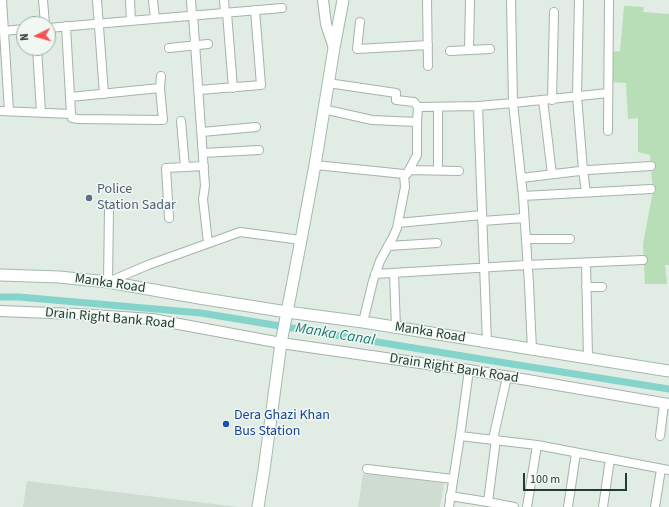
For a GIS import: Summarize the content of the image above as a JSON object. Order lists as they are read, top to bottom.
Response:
{
  "streets": {
    "main road": ["Manka Road"],
    "street": ["Drain Right Bank Road"]
  },
  "water": ["Manka Canal"],
  "places": ["Police Station Sadar", "Dera Ghazi Khan Bus Station"],
  "scale_bar": "100 m",
  "north": "left"
}
